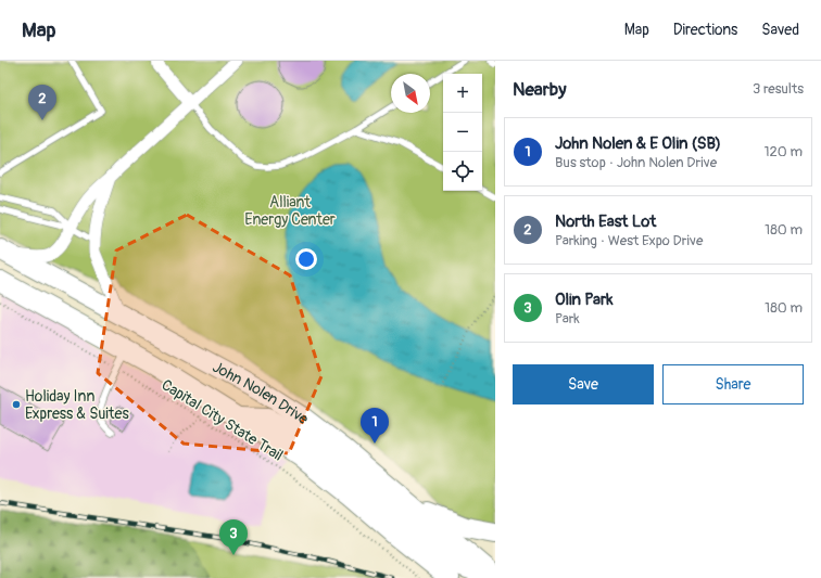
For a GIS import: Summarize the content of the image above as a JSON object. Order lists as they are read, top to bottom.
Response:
{
  "streets": {
    "main road": ["John Nolen Drive"],
    "path": ["Capital City State Trail"]
  },
  "parks": ["Alliant Energy Center"],
  "places": ["Holiday Inn Express & Suites"],
  "north": "bottom right",
  "page": {
    "header": "Map",
    "nav": ["Map", "Directions", "Saved"],
    "heading": ["Nearby", "3 results"],
    "map_buttons": ["+", "−"],
    "pins": ["2", "1", "3"],
    "list": [
      {
        "mark": "1",
        "name": "John Nolen & E Olin (SB)",
        "note": "Bus stop · John Nolen Drive",
        "value": "120 m"
      },
      {
        "mark": "2",
        "name": "North East Lot",
        "note": "Parking · West Expo Drive",
        "value": "180 m"
      },
      {
        "mark": "3",
        "name": "Olin Park",
        "note": "Park",
        "value": "180 m"
      }
    ],
    "buttons": ["Save", "Share"]
  }
}
